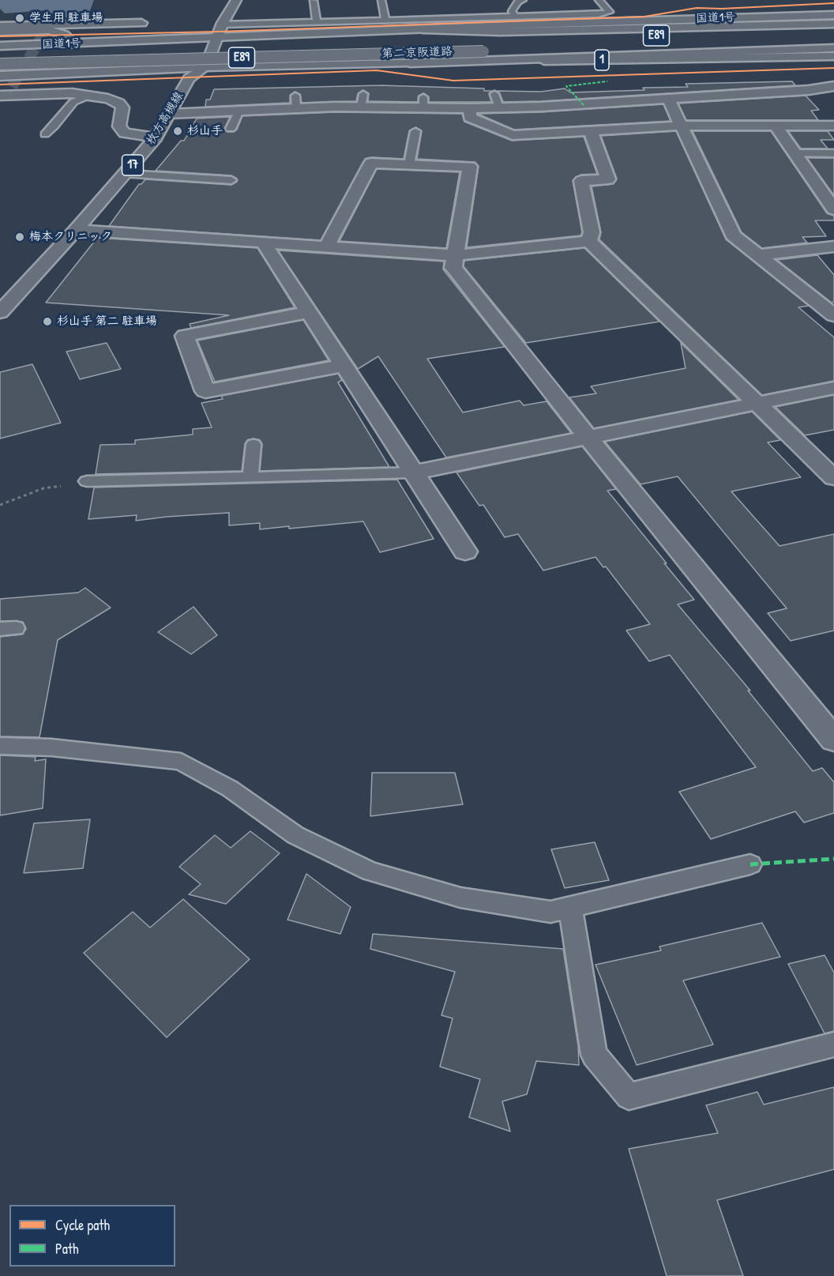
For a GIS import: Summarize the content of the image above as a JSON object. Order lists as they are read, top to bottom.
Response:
{
  "streets": {
    "main road": [
      "国道1号",
      "E89",
      "第二京阪道路",
      "1",
      "枚方高槻線",
      "17"
    ]
  },
  "crossings": [
    ["1", "枚方高槻線"]
  ],
  "places": [
    "学生用 駐車場",
    "杉山手",
    "梅本クリニック",
    "杉山手 第二 駐車場"
  ],
  "legend": ["Cycle path", "Path"]
}
